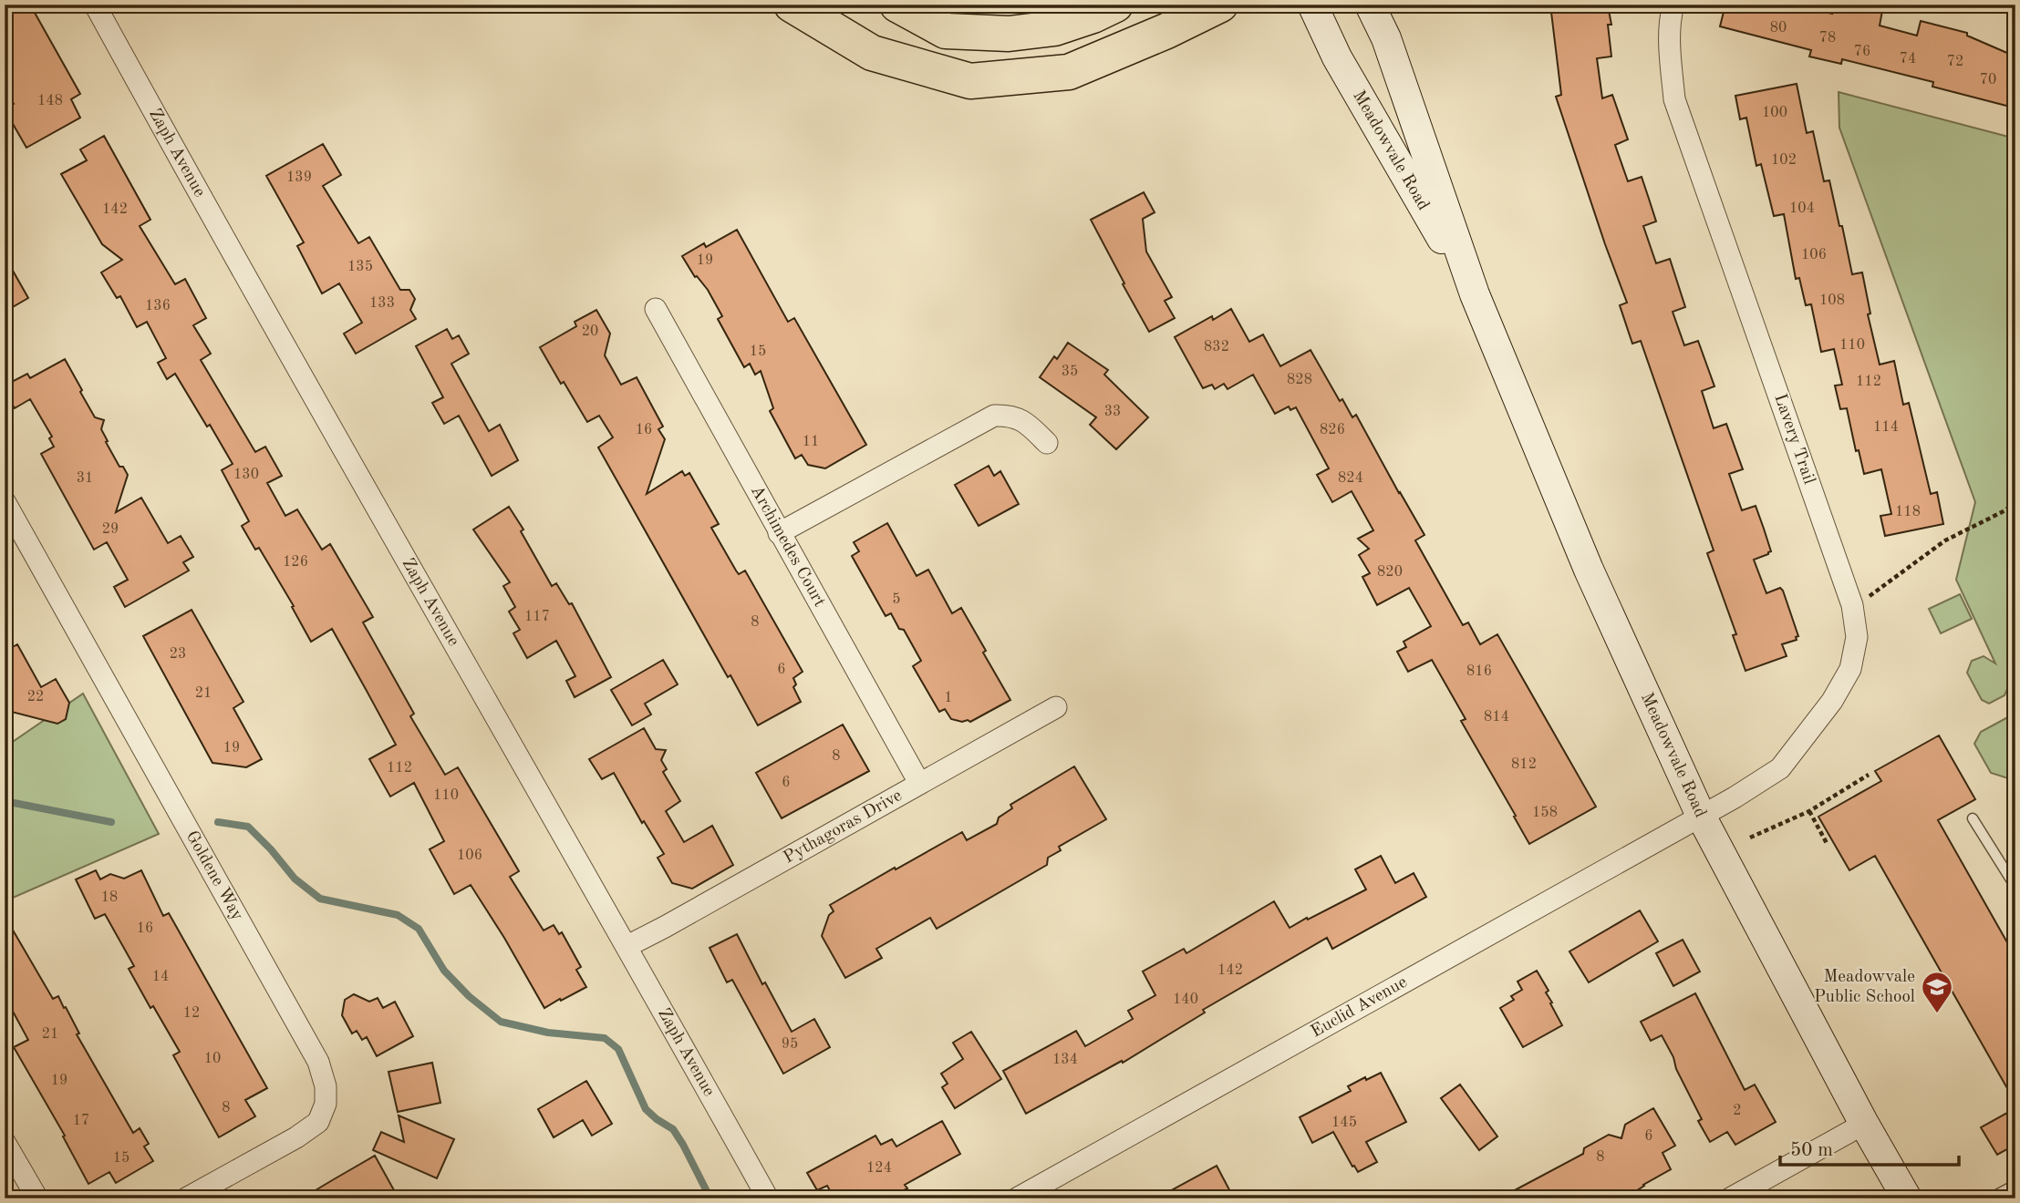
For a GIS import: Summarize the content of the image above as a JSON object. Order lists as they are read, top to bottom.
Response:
{
  "streets": {
    "main road": ["Meadowvale Road"],
    "street": [
      "Zaph Avenue",
      "Lavery Trail",
      "Archimedes Court",
      "Pythagoras Drive",
      "Goldene Way",
      "Euclid Avenue"
    ]
  },
  "crossings": [
    ["Meadowvale Road", "Lavery Trail"],
    ["Meadowvale Road", "Euclid Avenue"],
    ["Zaph Avenue", "Pythagoras Drive"],
    ["Lavery Trail", "Euclid Avenue"],
    ["Archimedes Court", "Pythagoras Drive"]
  ],
  "places": {
    "school or university": ["Meadowvale Public School"]
  },
  "house_numbers": [
    "80",
    "78",
    "76",
    "74",
    "72",
    "70",
    "148",
    "100",
    "102",
    "139",
    "104",
    "142",
    "106",
    "19",
    "135",
    "108",
    "133",
    "136",
    "20",
    "110",
    "832",
    "15",
    "35",
    "828",
    "112",
    "33",
    "114",
    "16",
    "826",
    "11",
    "130",
    "31",
    "824",
    "118",
    "29",
    "126",
    "820",
    "5",
    "117",
    "8",
    "23",
    "6",
    "816",
    "21",
    "22",
    "1",
    "814",
    "19",
    "8",
    "812",
    "112",
    "6",
    "110",
    "158",
    "106",
    "18",
    "16",
    "142",
    "14",
    "140",
    "12",
    "21",
    "95",
    "10",
    "134",
    "19",
    "8",
    "2",
    "17",
    "145",
    "6",
    "8",
    "15",
    "124"
  ],
  "scale_bar": "50 m"
}
